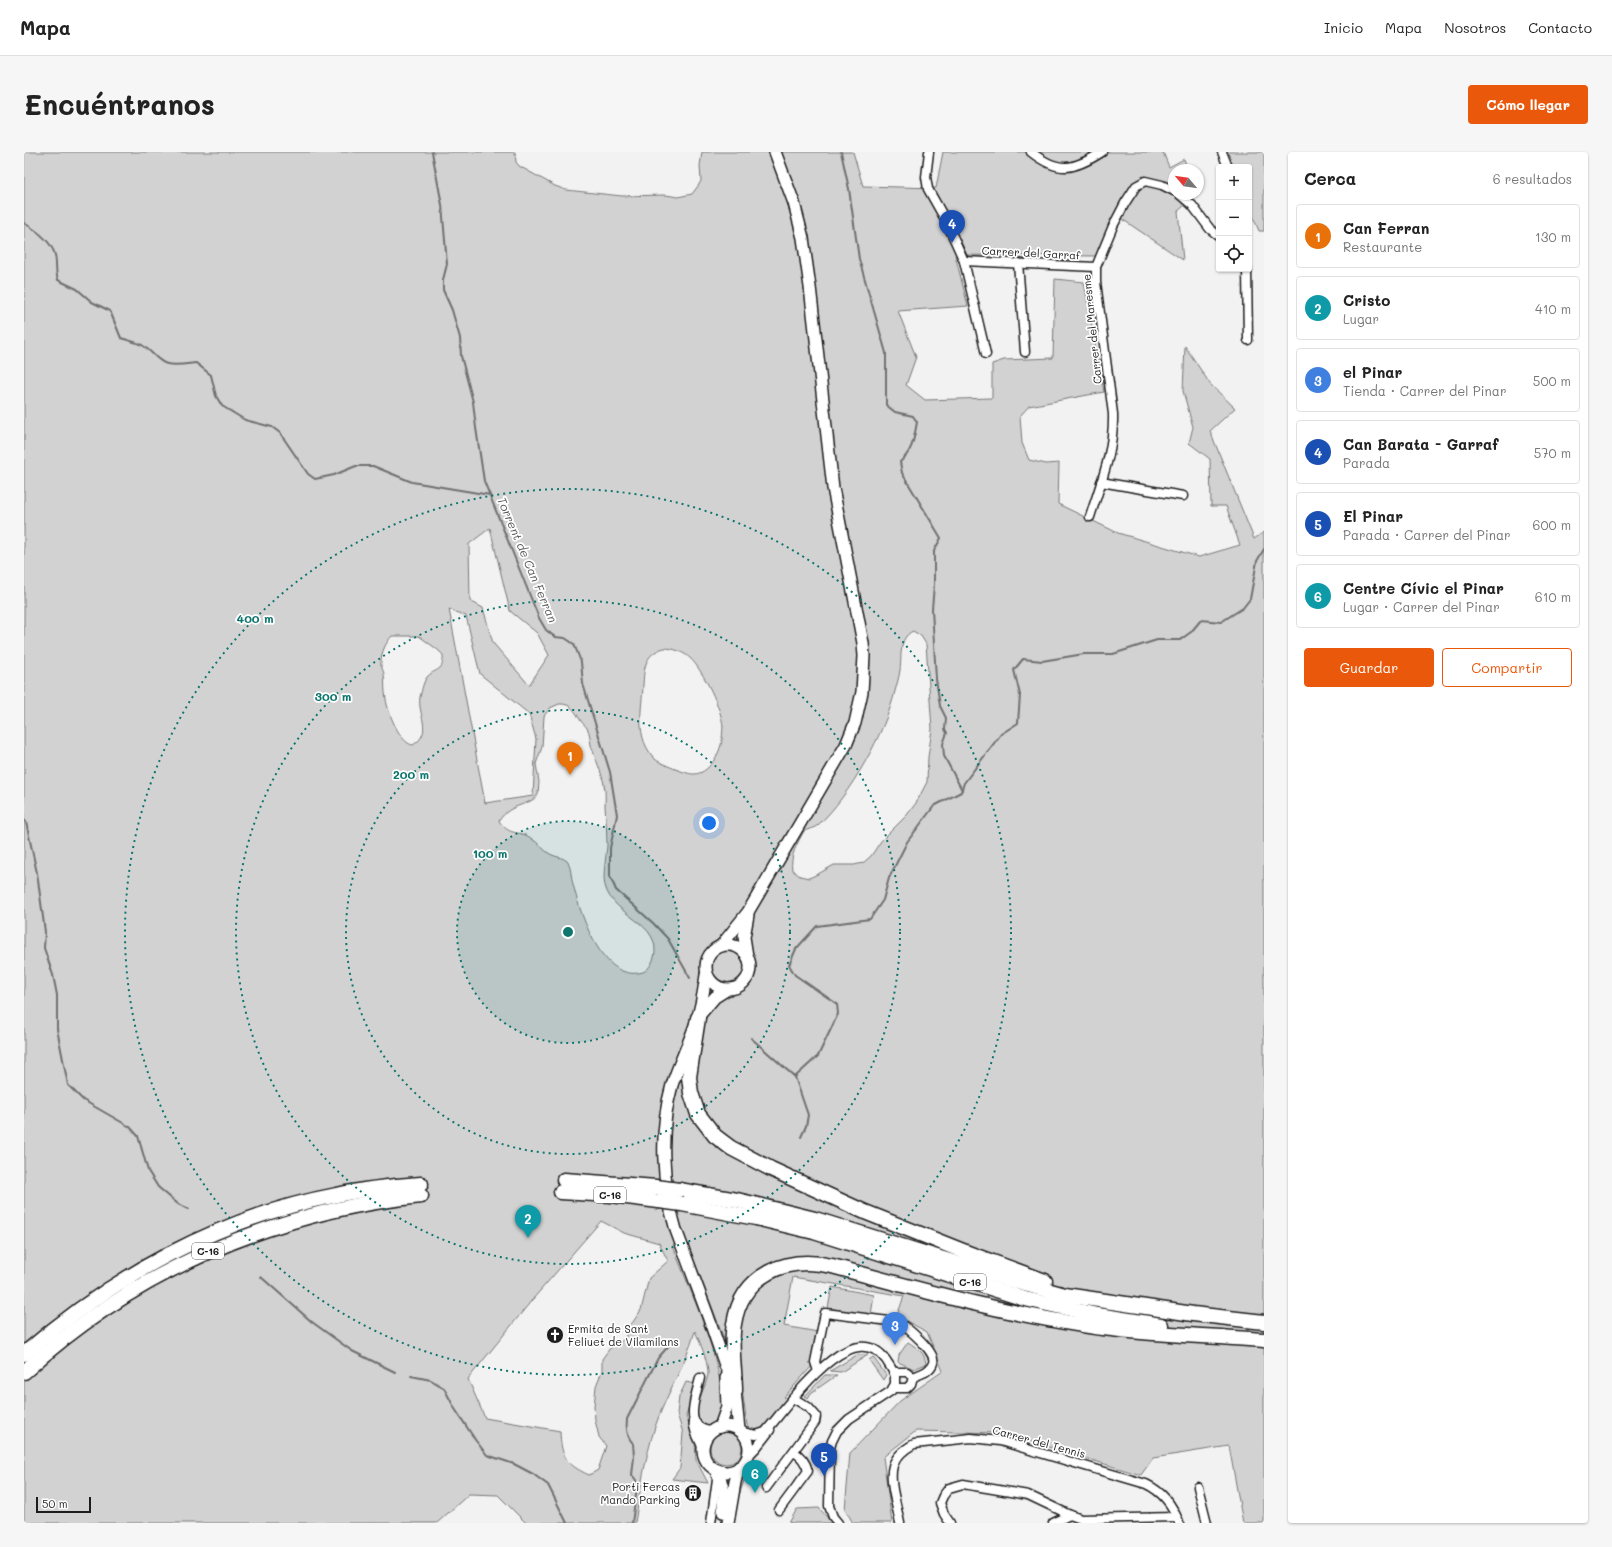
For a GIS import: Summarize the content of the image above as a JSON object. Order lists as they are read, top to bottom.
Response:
{
  "streets": {
    "highway": ["C-16"],
    "street": ["Carrer del Garraf", "Carrer del Maresme", "Carrer del Tennis"]
  },
  "crossings": [
    ["Carrer del Garraf", "Carrer del Maresme"]
  ],
  "water": ["Torrent de Can Ferran"],
  "places": {
    "church": ["Ermita de Sant Feliuet de Vilamilans"],
    "building": ["Porti Fercas Mando Parking"]
  },
  "scale_bar": "50 m",
  "north": "top left",
  "page": {
    "header": "Mapa",
    "nav": [
      "Inicio",
      "Mapa",
      "Nosotros",
      "Contacto"
    ],
    "buttons": [
      "Cómo llegar",
      ["Guardar", "Compartir"]
    ],
    "title": "Encuéntranos",
    "heading": ["Cerca", "6 resultados"],
    "map_buttons": ["+", "−"],
    "list": [
      {
        "mark": "1",
        "name": "Can Ferran",
        "note": "Restaurante",
        "value": "130 m"
      },
      {
        "mark": "2",
        "name": "Cristo",
        "note": "Lugar",
        "value": "410 m"
      },
      {
        "mark": "3",
        "name": "el Pinar",
        "note": "Tienda · Carrer del Pinar",
        "value": "500 m"
      },
      {
        "mark": "4",
        "name": "Can Barata - Garraf",
        "note": "Parada",
        "value": "570 m"
      },
      {
        "mark": "5",
        "name": "El Pinar",
        "note": "Parada · Carrer del Pinar",
        "value": "600 m"
      },
      {
        "mark": "6",
        "name": "Centre Cívic el Pinar",
        "note": "Lugar · Carrer del Pinar",
        "value": "610 m"
      }
    ],
    "pins": [
      "4",
      "1",
      "2",
      "3",
      "5",
      "6"
    ],
    "scale": "50 m"
  },
  "rings": [
    "400 m",
    "300 m",
    "200 m",
    "100 m"
  ]
}
